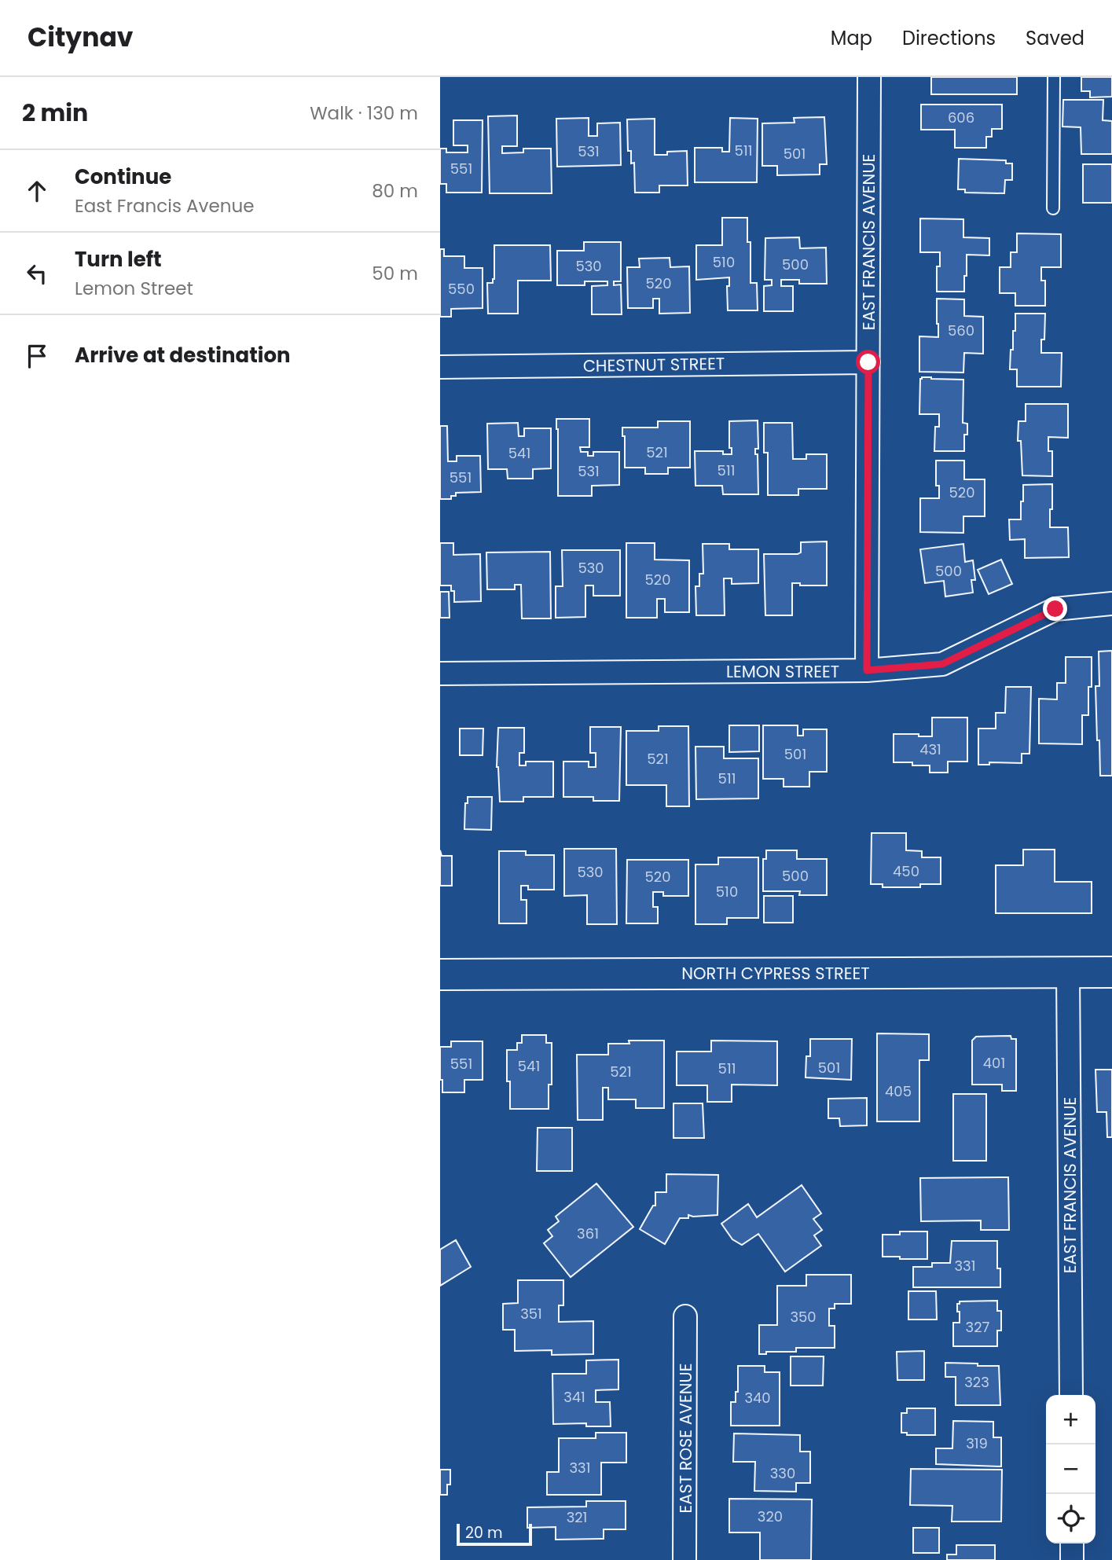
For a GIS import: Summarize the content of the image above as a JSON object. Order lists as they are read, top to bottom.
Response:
{
  "streets": {
    "street": [
      "EAST FRANCIS AVENUE",
      "CHESTNUT STREET",
      "LEMON STREET",
      "NORTH CYPRESS STREET",
      "EAST ROSE AVENUE"
    ]
  },
  "crossings": [
    ["EAST FRANCIS AVENUE", "CHESTNUT STREET"],
    ["EAST FRANCIS AVENUE", "LEMON STREET"],
    ["EAST FRANCIS AVENUE", "NORTH CYPRESS STREET"]
  ],
  "house_numbers": [
    "606",
    "511",
    "531",
    "501",
    "551",
    "510",
    "500",
    "530",
    "520",
    "550",
    "560",
    "521",
    "541",
    "511",
    "531",
    "551",
    "520",
    "530",
    "500",
    "520",
    "431",
    "501",
    "521",
    "511",
    "450",
    "530",
    "500",
    "520",
    "510",
    "401",
    "551",
    "541",
    "501",
    "511",
    "521",
    "405",
    "361",
    "331",
    "351",
    "350",
    "327",
    "323",
    "341",
    "340",
    "319",
    "331",
    "330",
    "320",
    "321"
  ],
  "scale_bar": "20 m",
  "page": {
    "header": "Citynav",
    "nav": ["Map", "Directions", "Saved"],
    "heading": ["2 min", "Walk · 130 m"],
    "list": [
      ["Continue", "East Francis Avenue", "80 m"],
      ["Turn left", "Lemon Street", "50 m"],
      "Arrive at destination"
    ],
    "map_buttons": ["+", "−"],
    "scale": "20 m"
  }
}
